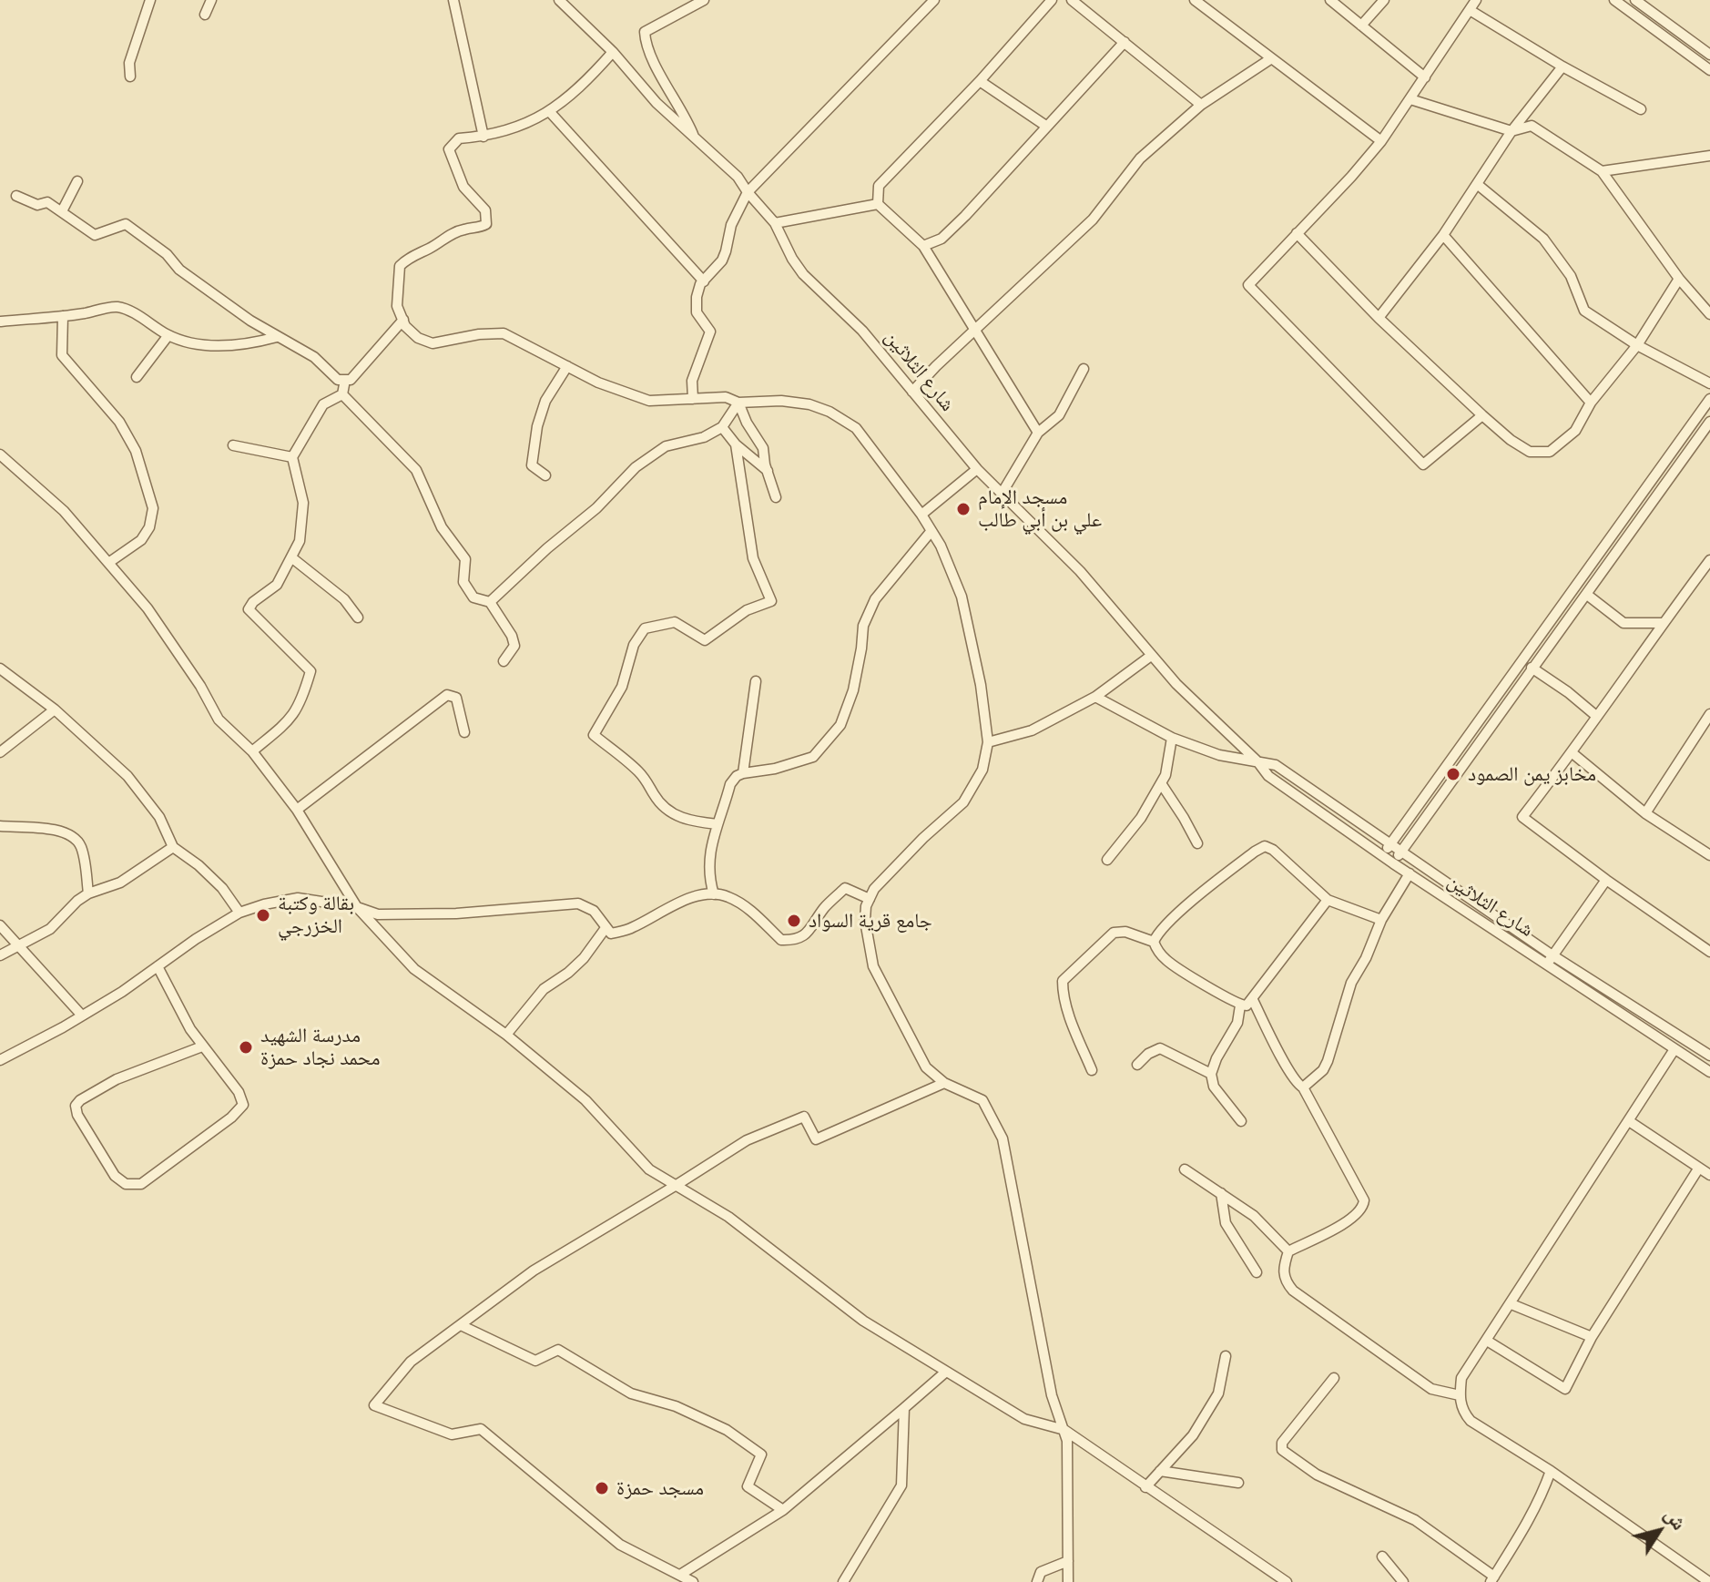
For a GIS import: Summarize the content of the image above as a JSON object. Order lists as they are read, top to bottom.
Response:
{
  "streets": {
    "street": ["شارع الثلاثين"]
  },
  "places": [
    "مسجد الإمام علي بن أبي طالب",
    "مخابز يمن الصمود",
    "بقالة وكتبة الخزرجي",
    "جامع قرية السواد",
    "مدرسة الشهيد محمد نجاد حمزة",
    "مسجد حمزة"
  ],
  "north": "top right"
}
